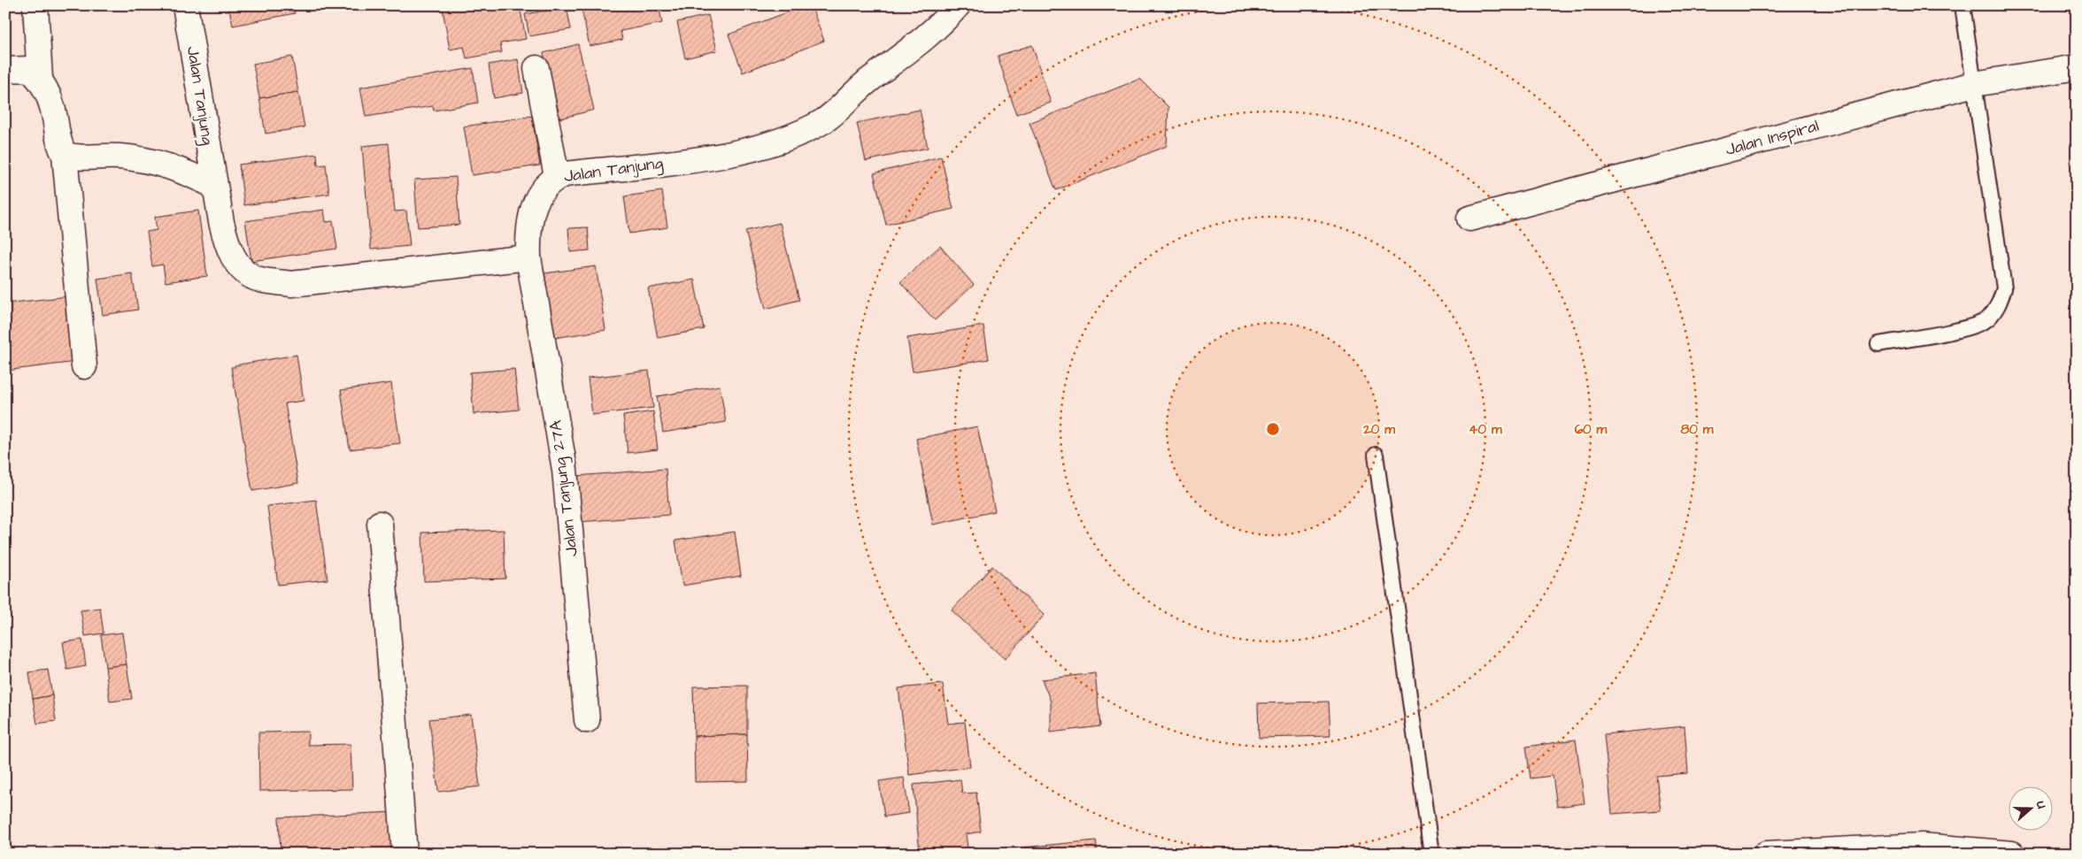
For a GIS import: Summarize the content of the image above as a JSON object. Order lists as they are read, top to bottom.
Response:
{
  "streets": {
    "street": ["Jalan Tanjung", "Jalan Inspiral", "Jalan Tanjung 27A"]
  },
  "crossings": [
    ["Jalan Tanjung", "Jalan Tanjung 27A"]
  ],
  "north": "right",
  "rings": [
    "20 m",
    "40 m",
    "60 m",
    "80 m"
  ]
}
